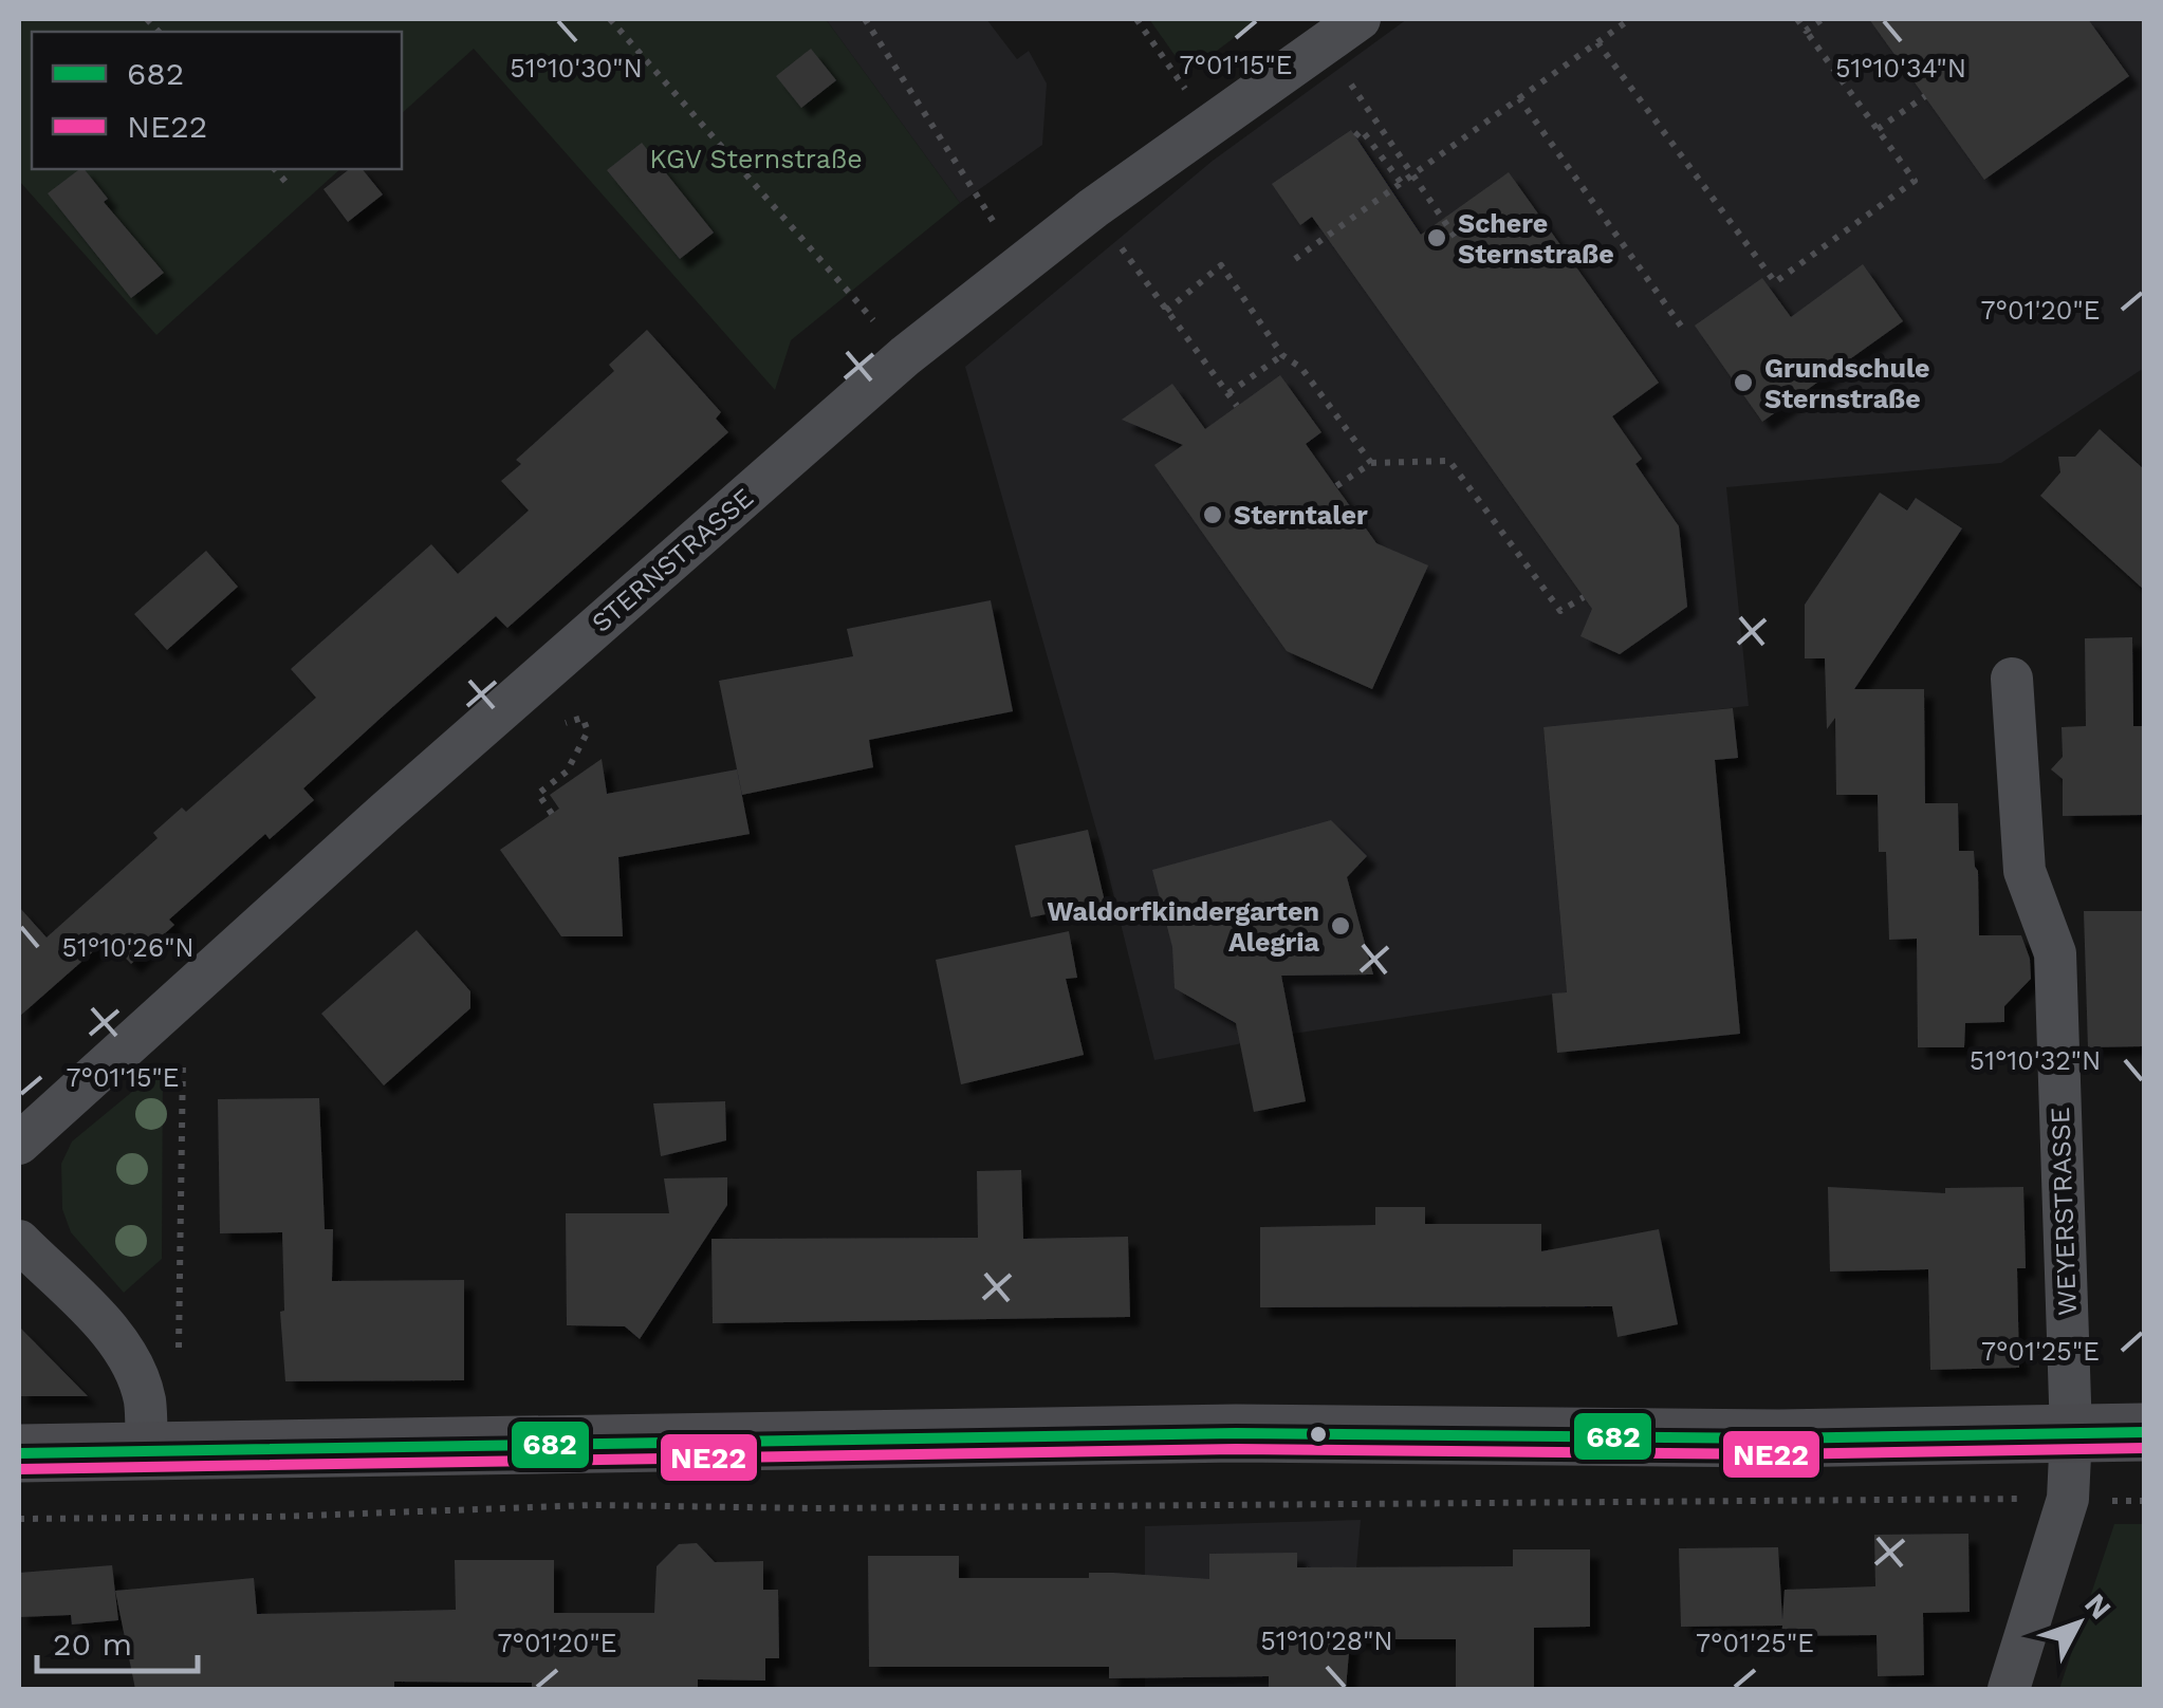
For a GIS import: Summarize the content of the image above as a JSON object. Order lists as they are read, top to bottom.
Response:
{
  "streets": {
    "street": ["STERNSTRASSE", "WEYERSTRASSE"]
  },
  "parks": ["KGV Sternstraße"],
  "places": [
    "Schere Sternstraße",
    "Grundschule Sternstraße",
    "Sterntaler",
    "Waldorfkindergarten Alegria"
  ],
  "lines": ["transit line 682", "transit line NE22"],
  "legend": ["682", "NE22"],
  "scale_bar": "20 m",
  "north": "top right",
  "coordinates": [
    "7°01'15\"E",
    "51°10'30\"N",
    "51°10'34\"N",
    "7°01'20\"E",
    "51°10'26\"N",
    "51°10'32\"N",
    "7°01'25\"E",
    "51°10'28\"N"
  ]
}
